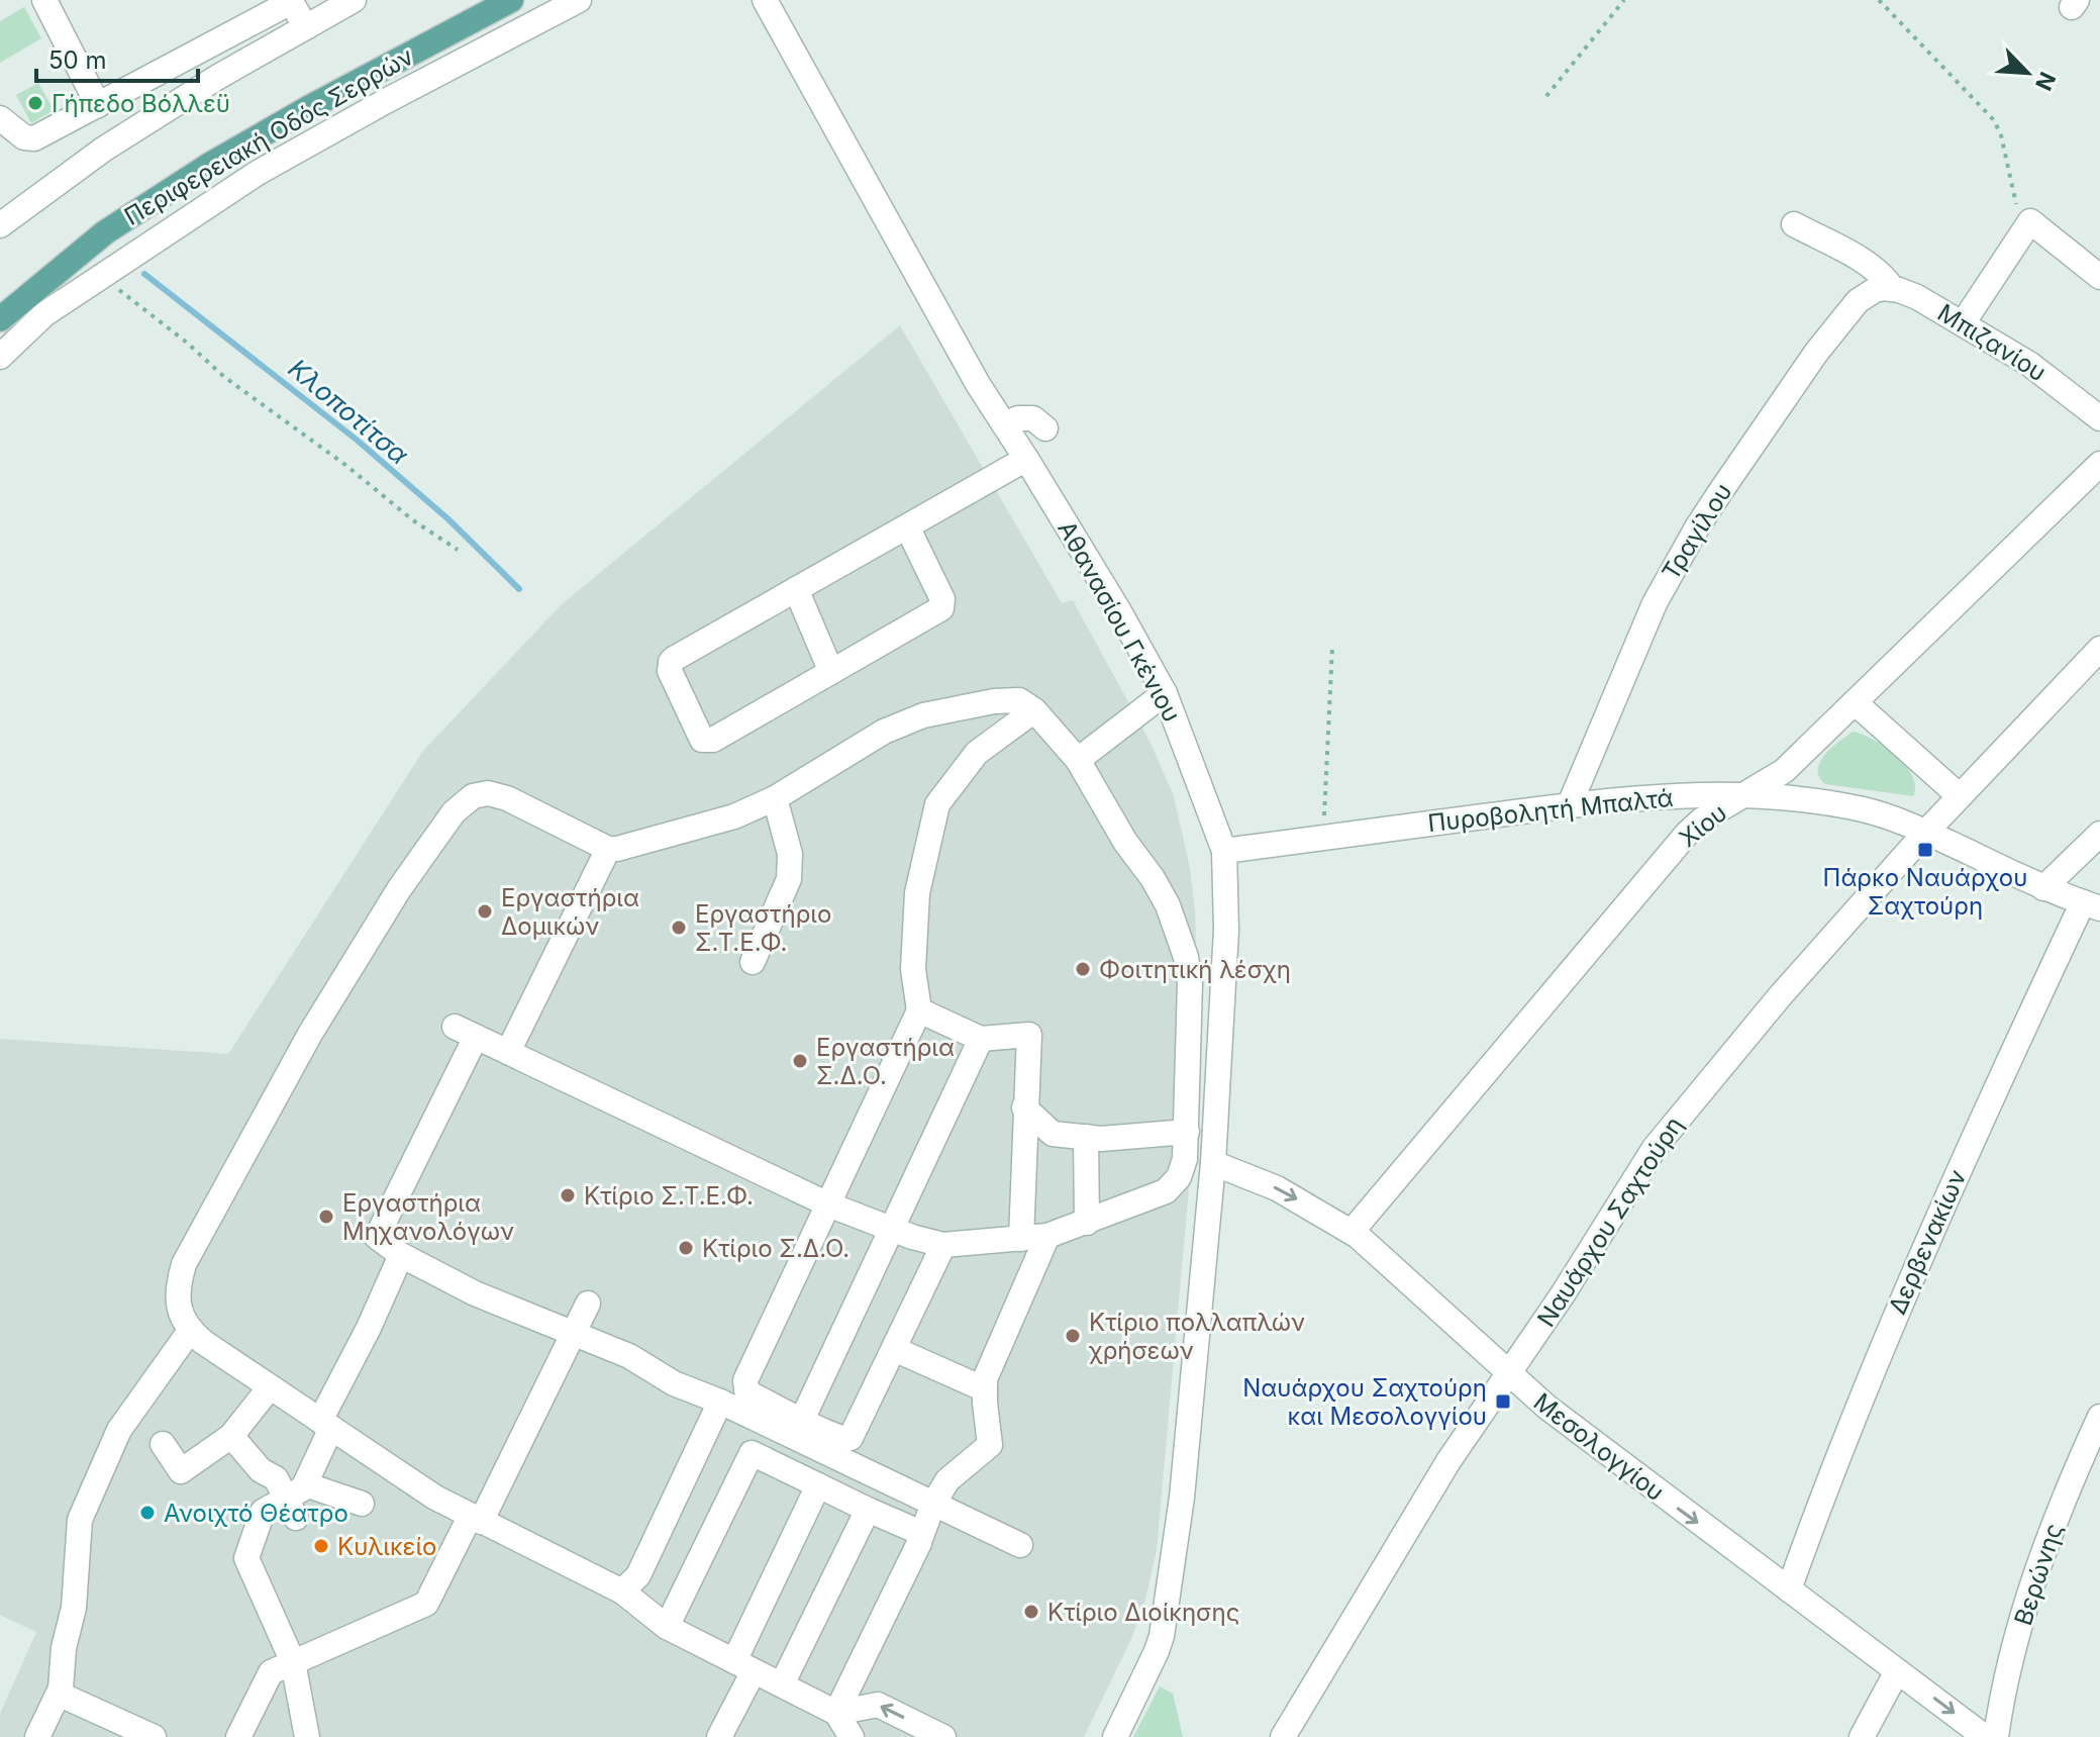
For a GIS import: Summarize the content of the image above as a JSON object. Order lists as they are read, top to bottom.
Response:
{
  "streets": {
    "main road": ["Περιφερειακή Οδός Σερρών"],
    "street": [
      "Μπιζανίου",
      "Τραγίλου",
      "Αθανασίου Γκένιου",
      "Πυροβολητή Μπαλτά",
      "Χίου",
      "Ναυάρχου Σαχτούρη",
      "Δερβενακίων",
      "Μεσολογγίου",
      "Βερώνης"
    ]
  },
  "crossings": [
    ["Μπιζανίου", "Τραγίλου"],
    ["Τραγίλου", "Πυροβολητή Μπαλτά"],
    ["Αθανασίου Γκένιου", "Πυροβολητή Μπαλτά"],
    ["Αθανασίου Γκένιου", "Μεσολογγίου"],
    ["Πυροβολητή Μπαλτά", "Χίου"],
    ["Πυροβολητή Μπαλτά", "Ναυάρχου Σαχτούρη"],
    ["Πυροβολητή Μπαλτά", "Δερβενακίων"],
    ["Χίου", "Μεσολογγίου"],
    ["Ναυάρχου Σαχτούρη", "Μεσολογγίου"],
    ["Δερβενακίων", "Μεσολογγίου"]
  ],
  "one_way": ["Μεσολογγίου"],
  "water": ["Κλοποτίτσα"],
  "places": {
    "other": [
      "Γήπεδο Βόλλεϋ",
      "Εργαστήρια Δομικών",
      "Εργαστήριο Σ.Τ.Ε.Φ.",
      "Φοιτητική λέσχη",
      "Εργαστήρια Σ.Δ.Ο.",
      "Κτίριο Σ.Τ.Ε.Φ.",
      "Εργαστήρια Μηχανολόγων",
      "Κτίριο Σ.Δ.Ο.",
      "Κτίριο πολλαπλών χρήσεων",
      "Ανοιχτό Θέατρο",
      "Κυλικείο",
      "Κτίριο Διοίκησης"
    ],
    "transit": ["Πάρκο Ναυάρχου Σαχτούρη", "Ναυάρχου Σαχτούρη και Μεσολογγίου"]
  },
  "scale_bar": "50 m",
  "north": "bottom right"
}
